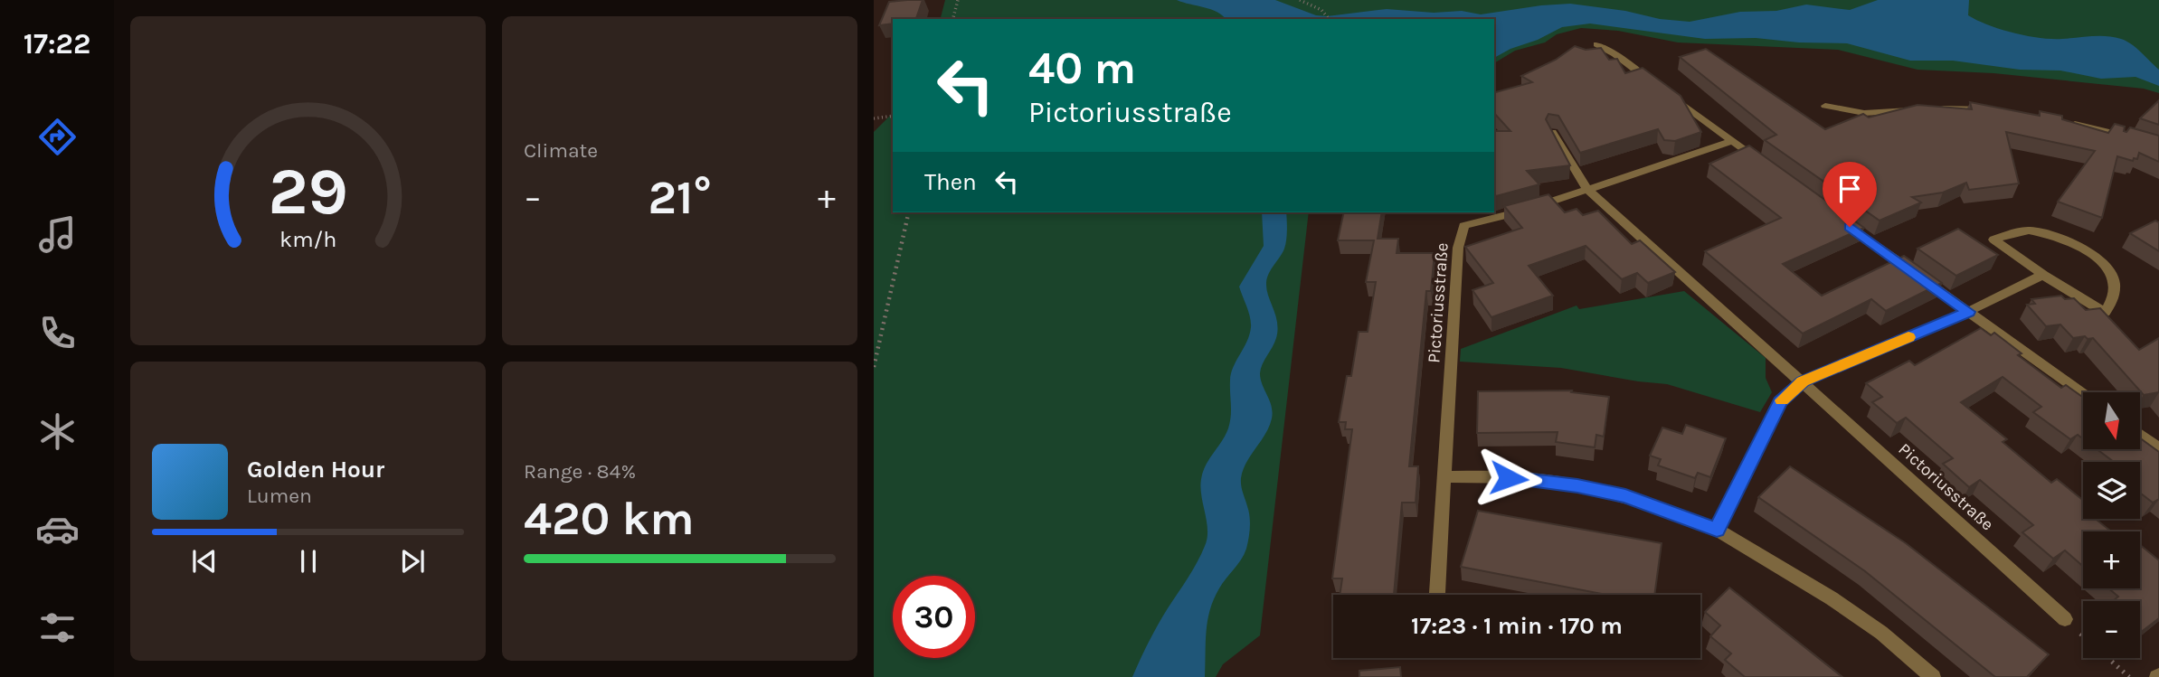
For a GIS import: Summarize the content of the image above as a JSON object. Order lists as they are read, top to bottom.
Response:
{
  "streets": {
    "street": ["Pictoriusstraße"]
  },
  "north": "bottom",
  "page": {
    "tabs": "17:22",
    "tile": [
      "Climate",
      ["Range · 84%", "420 km"]
    ],
    "turn": ["40 m", "Pictoriusstraße"],
    "then": "Then",
    "heat": ["−", "21°", "+"],
    "map_buttons": ["+", "−"],
    "song": ["Golden Hour", "Lumen"],
    "limit": "30",
    "trip": "17:23 · 1 min · 170 m",
    "gauge": ["29", "km/h"]
  }
}
